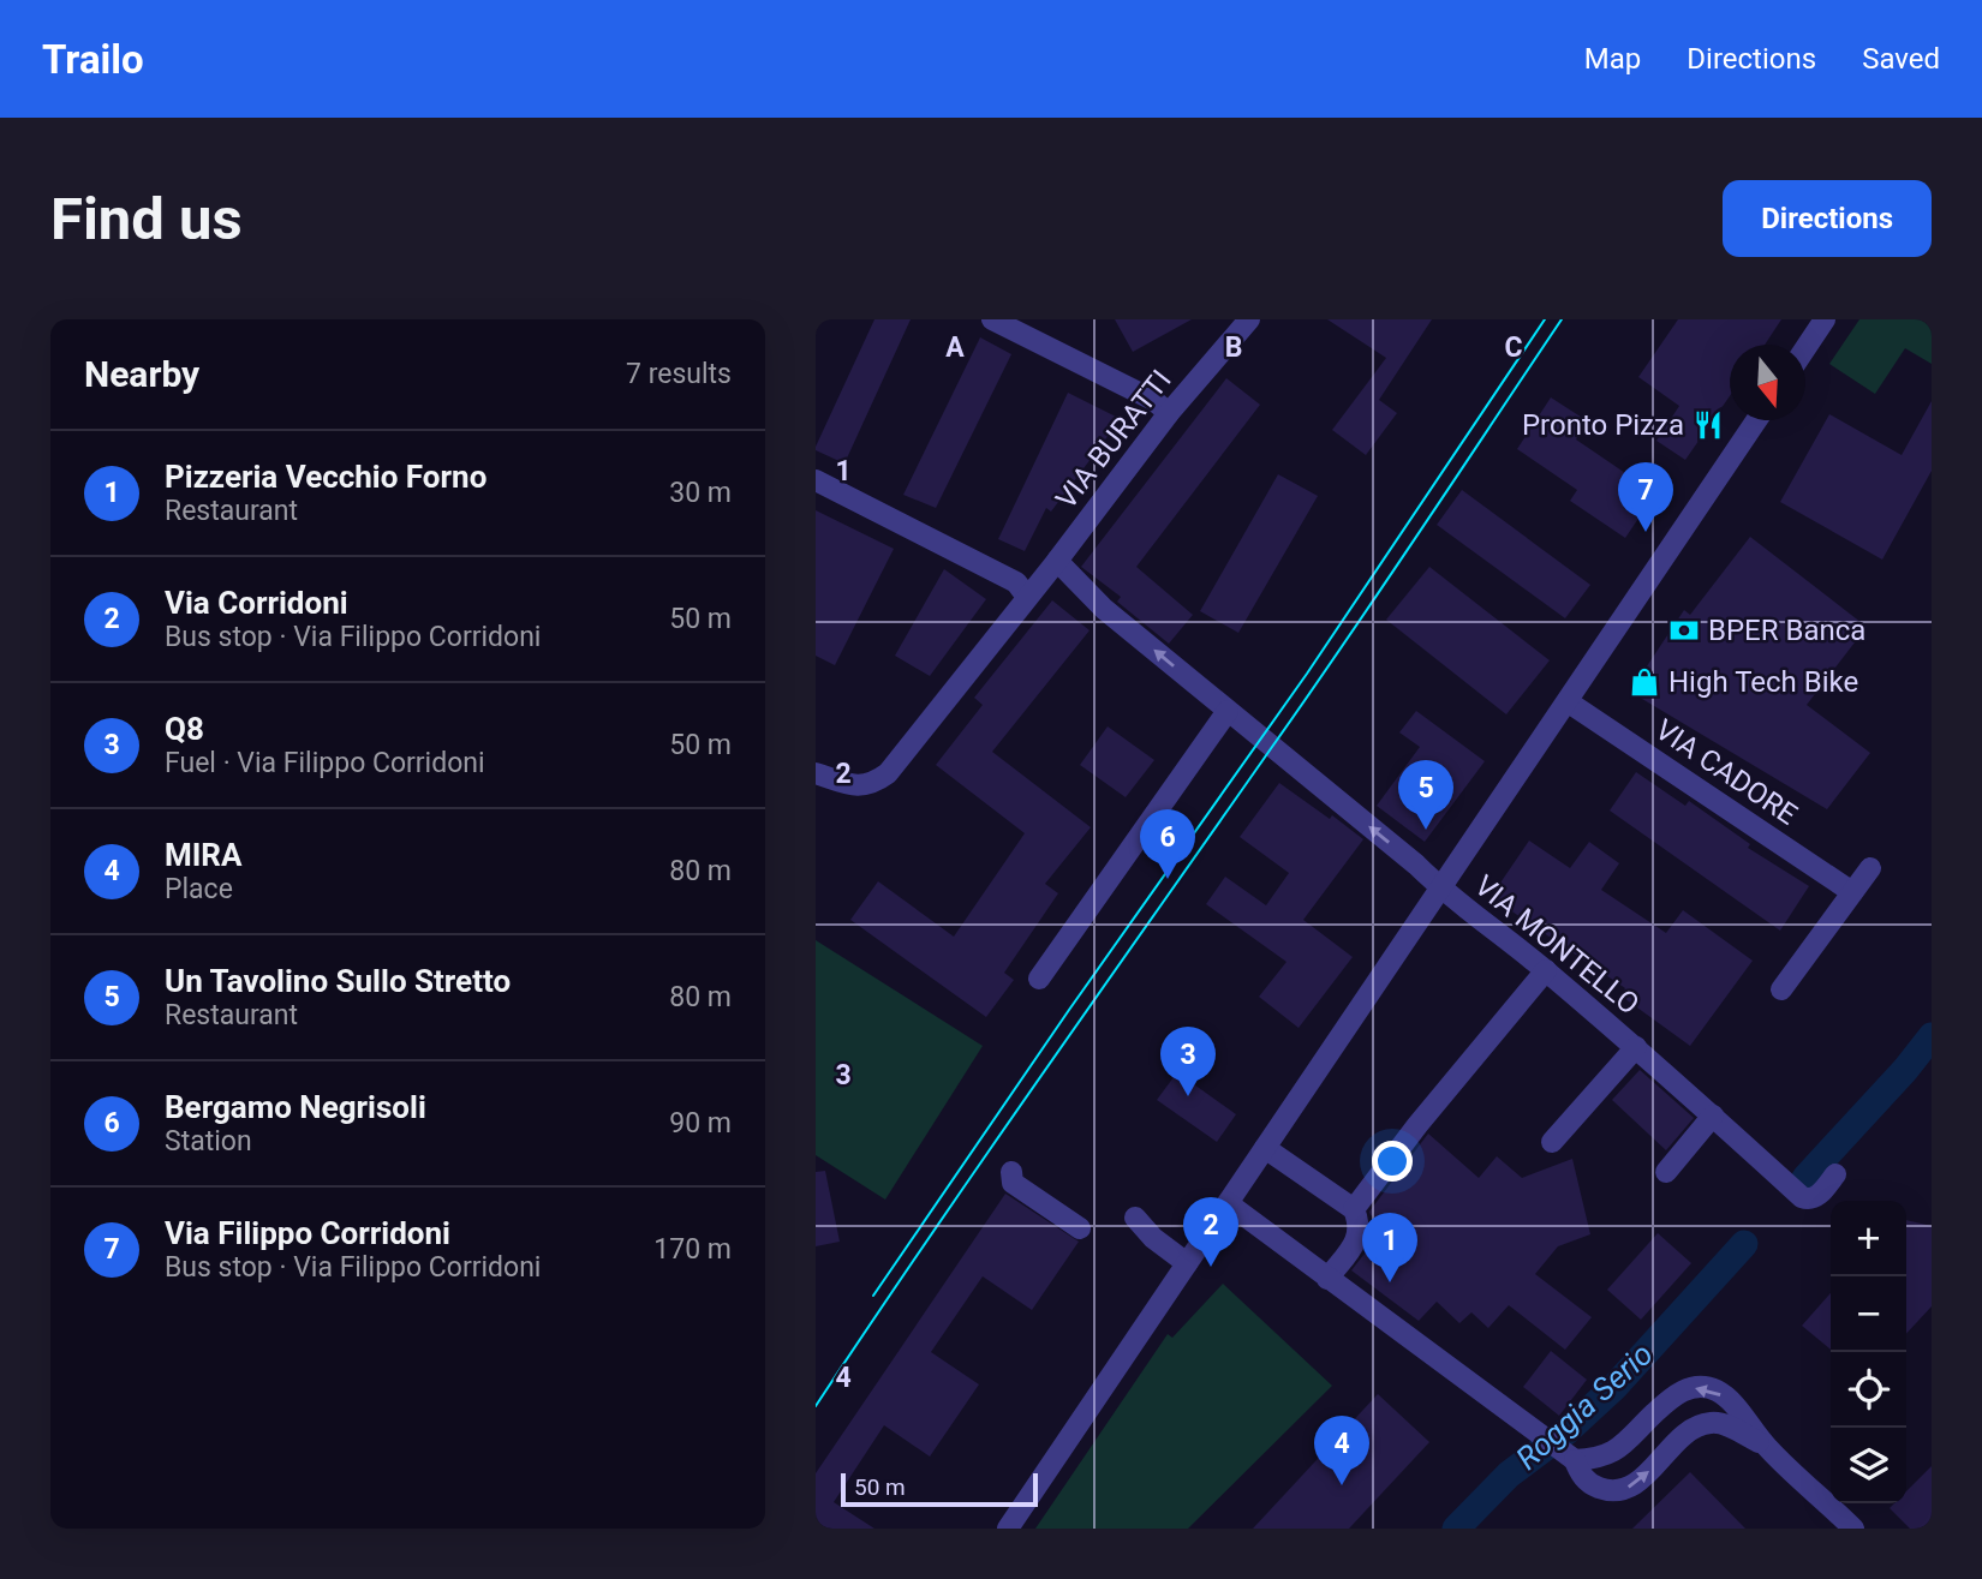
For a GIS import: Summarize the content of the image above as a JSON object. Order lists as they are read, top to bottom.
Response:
{
  "streets": {
    "street": ["VIA BURATTI", "VIA CADORE", "VIA MONTELLO"]
  },
  "crossings": [
    ["VIA BURATTI", "VIA MONTELLO"]
  ],
  "one_way": ["VIA MONTELLO"],
  "water": ["Roggia Serio"],
  "places": {
    "restaurant": ["Pronto Pizza"],
    "bank": ["BPER Banca"],
    "shop": ["High Tech Bike"]
  },
  "scale_bar": "50 m",
  "north": "bottom",
  "page": {
    "header": "Trailo",
    "nav": ["Map", "Directions", "Saved"],
    "buttons": "Directions",
    "title": "Find us",
    "heading": ["Nearby", "7 results"],
    "list": [
      {
        "mark": "1",
        "name": "Pizzeria Vecchio Forno",
        "note": "Restaurant",
        "value": "30 m"
      },
      {
        "mark": "2",
        "name": "Via Corridoni",
        "note": "Bus stop · Via Filippo Corridoni",
        "value": "50 m"
      },
      {
        "mark": "3",
        "name": "Q8",
        "note": "Fuel · Via Filippo Corridoni",
        "value": "50 m"
      },
      {
        "mark": "4",
        "name": "MIRA",
        "note": "Place",
        "value": "80 m"
      },
      {
        "mark": "5",
        "name": "Un Tavolino Sullo Stretto",
        "note": "Restaurant",
        "value": "80 m"
      },
      {
        "mark": "6",
        "name": "Bergamo Negrisoli",
        "note": "Station",
        "value": "90 m"
      },
      {
        "mark": "7",
        "name": "Via Filippo Corridoni",
        "note": "Bus stop · Via Filippo Corridoni",
        "value": "170 m"
      }
    ],
    "pins": [
      "7",
      "5",
      "6",
      "3",
      "2",
      "1",
      "4"
    ],
    "map_buttons": ["+", "−"],
    "scale": "50 m"
  },
  "grid": {
    "columns": ["A", "B", "C"],
    "rows": [
      "1",
      "2",
      "3",
      "4"
    ]
  }
}
